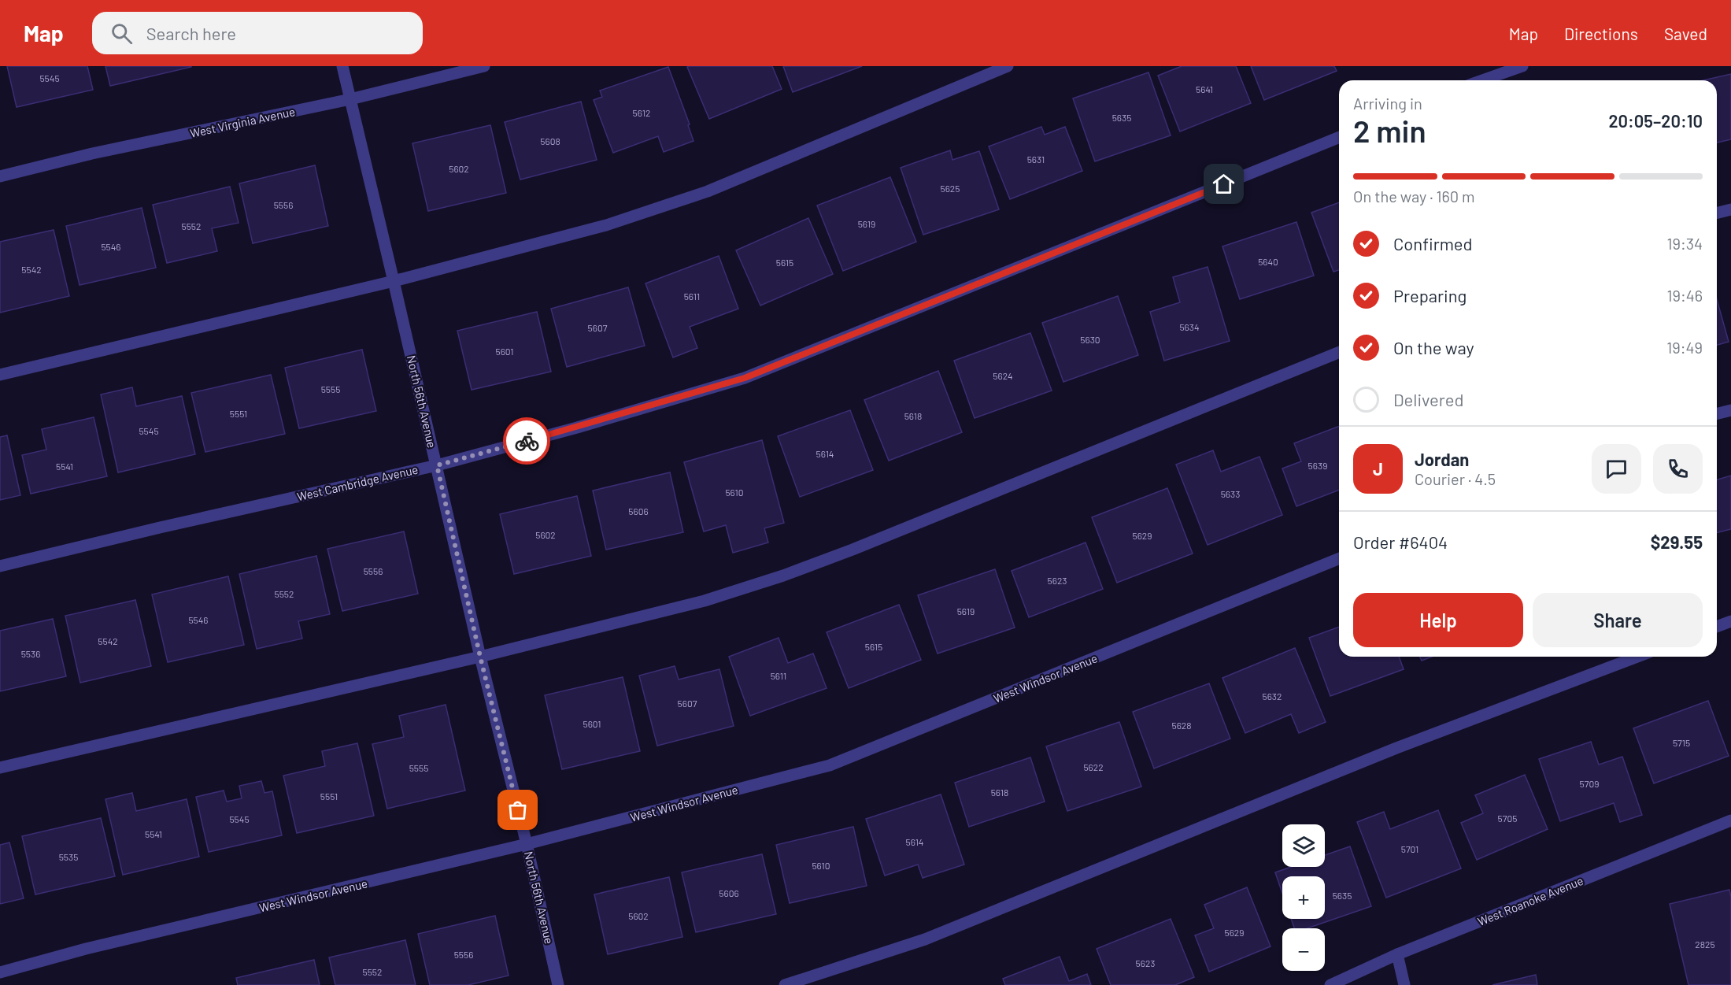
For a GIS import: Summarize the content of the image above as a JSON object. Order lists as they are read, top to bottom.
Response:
{
  "streets": {
    "street": [
      "West Virginia Avenue",
      "North 56th Avenue",
      "West Cambridge Avenue",
      "West Windsor Avenue",
      "West Roanoke Avenue"
    ]
  },
  "crossings": [
    ["West Virginia Avenue", "North 56th Avenue"],
    ["North 56th Avenue", "West Cambridge Avenue"],
    ["North 56th Avenue", "West Windsor Avenue"]
  ],
  "house_numbers": [
    "5545",
    "5641",
    "5612",
    "5635",
    "5608",
    "5631",
    "5602",
    "5625",
    "5556",
    "5619",
    "5552",
    "5546",
    "5640",
    "5615",
    "5542",
    "5611",
    "5634",
    "5607",
    "5630",
    "5601",
    "5624",
    "5555",
    "5551",
    "5618",
    "5545",
    "5614",
    "5639",
    "5541",
    "5610",
    "5633",
    "5606",
    "5602",
    "5629",
    "5556",
    "5623",
    "5552",
    "5619",
    "5546",
    "5542",
    "5615",
    "5536",
    "5611",
    "5632",
    "5607",
    "5601",
    "5628",
    "5715",
    "5622",
    "5555",
    "5709",
    "5618",
    "5551",
    "5705",
    "5545",
    "5541",
    "5614",
    "5701",
    "5535",
    "5610",
    "5606",
    "5635",
    "5602",
    "5629",
    "2825",
    "5556",
    "5623",
    "5552"
  ],
  "page": {
    "header": "Map",
    "search": "Search here",
    "nav": ["Map", "Directions", "Saved"],
    "heading": ["2 min", "Arriving in", "20:05–20:10"],
    "panel": [
      "Jordan",
      "Courier · 4.5",
      "Order #6404",
      "$29.55"
    ],
    "bar": "On the way · 160 m",
    "list": [
      ["Confirmed", "19:34"],
      ["Preparing", "19:46"],
      ["On the way", "19:49"],
      "Delivered"
    ],
    "round": "J",
    "buttons": ["Help", "Share"],
    "map_buttons": ["+", "−"]
  }
}
